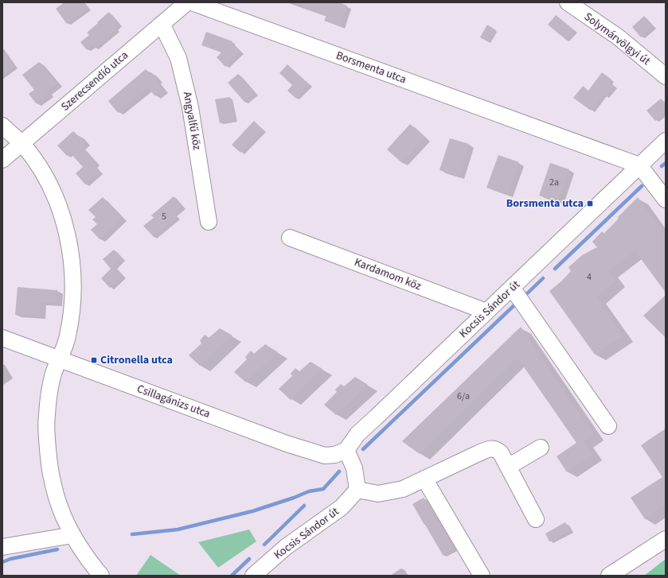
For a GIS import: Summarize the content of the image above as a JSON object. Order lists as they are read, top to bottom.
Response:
{
  "streets": {
    "street": [
      "Solymárvölgyi út",
      "Borsmenta utca",
      "Szerecsendió utca",
      "Angyalfű köz",
      "Kardamom köz",
      "Kocsis Sándor út",
      "Csillagánizs utca"
    ]
  },
  "crossings": [
    ["Borsmenta utca", "Kocsis Sándor út"],
    ["Szerecsendió utca", "Angyalfű köz"],
    ["Kardamom köz", "Kocsis Sándor út"],
    ["Kocsis Sándor út", "Csillagánizs utca"]
  ],
  "places": {
    "transit": ["Borsmenta utca", "Citronella utca"]
  },
  "house_numbers": [
    "2a",
    "5",
    "4",
    "6/a"
  ]
}
